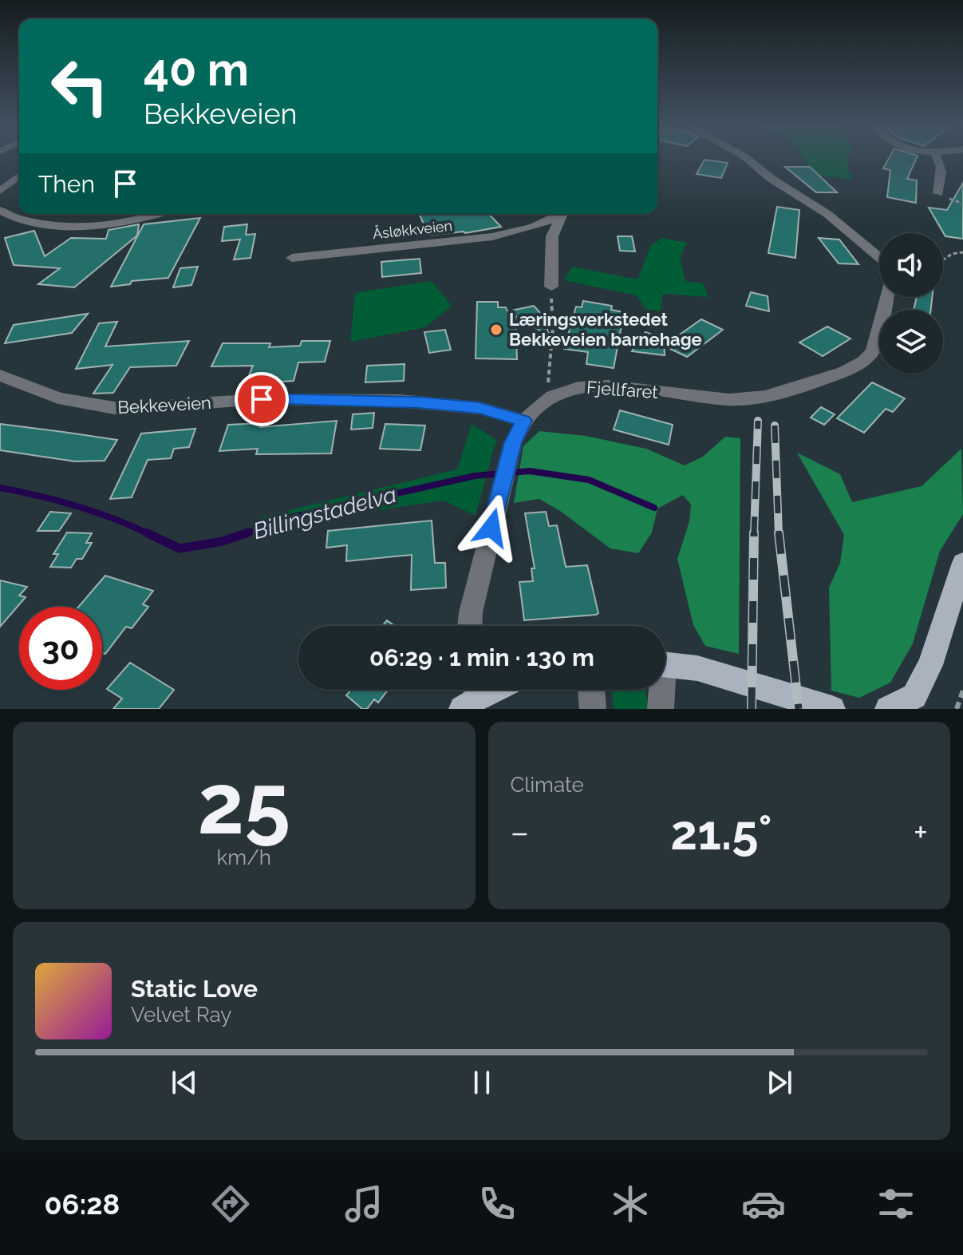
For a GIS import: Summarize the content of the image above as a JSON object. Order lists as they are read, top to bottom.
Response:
{
  "streets": {
    "street": ["Åsløkkveien", "Fjellfaret", "Bekkeveien"]
  },
  "crossings": [
    ["Fjellfaret", "Bekkeveien"]
  ],
  "water": ["Billingstadelva"],
  "places": ["Læringsverkstedet Bekkeveien barnehage"],
  "page": {
    "turn": ["40 m", "Bekkeveien"],
    "then": "Then",
    "limit": "30",
    "trip": "06:29 · 1 min · 130 m",
    "tile": [
      ["25", "km/h"],
      "Climate"
    ],
    "heat": ["−", "21.5°", "+"],
    "song": ["Static Love", "Velvet Ray"],
    "tabs": "06:28"
  }
}
